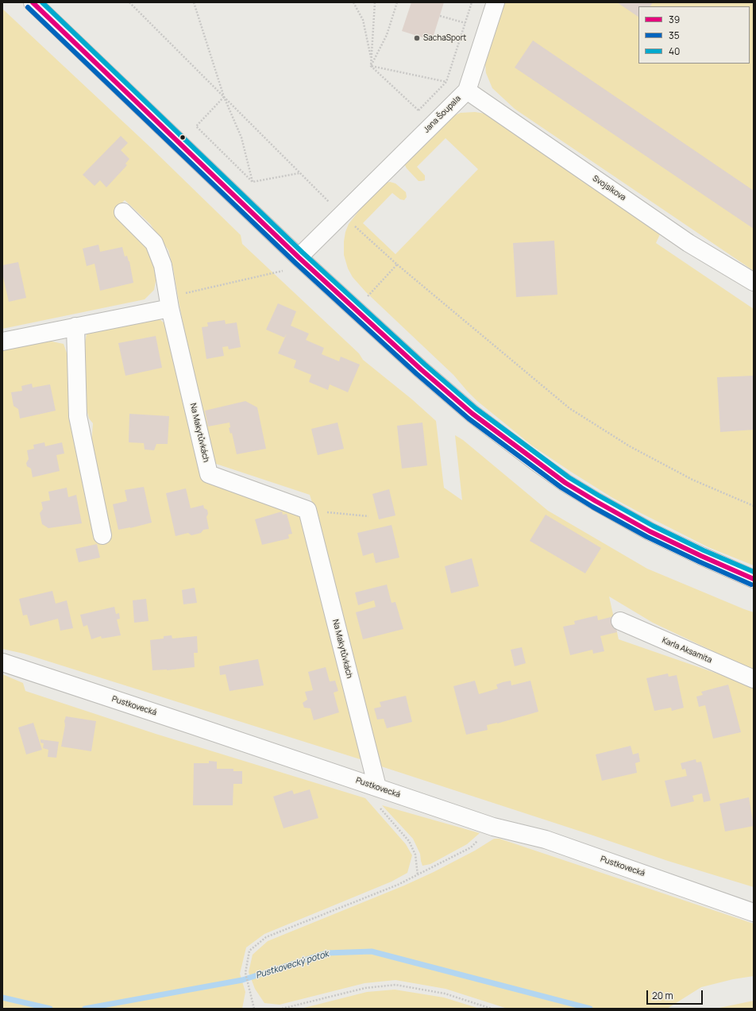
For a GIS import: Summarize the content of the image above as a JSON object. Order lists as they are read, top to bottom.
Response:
{
  "streets": {
    "street": [
      "Jana Šoupala",
      "Svojsíkova",
      "Na Makytůvkách",
      "Karla Aksamita",
      "Pustkovecká"
    ]
  },
  "crossings": [
    ["Jana Šoupala", "Svojsíkova"],
    ["Na Makytůvkách", "Pustkovecká"]
  ],
  "water": ["Pustkovecký potok"],
  "places": ["SachaSport"],
  "lines": ["transit line 39", "transit line 40", "transit line 35"],
  "legend": ["39", "35", "40"],
  "scale_bar": "20 m"
}
